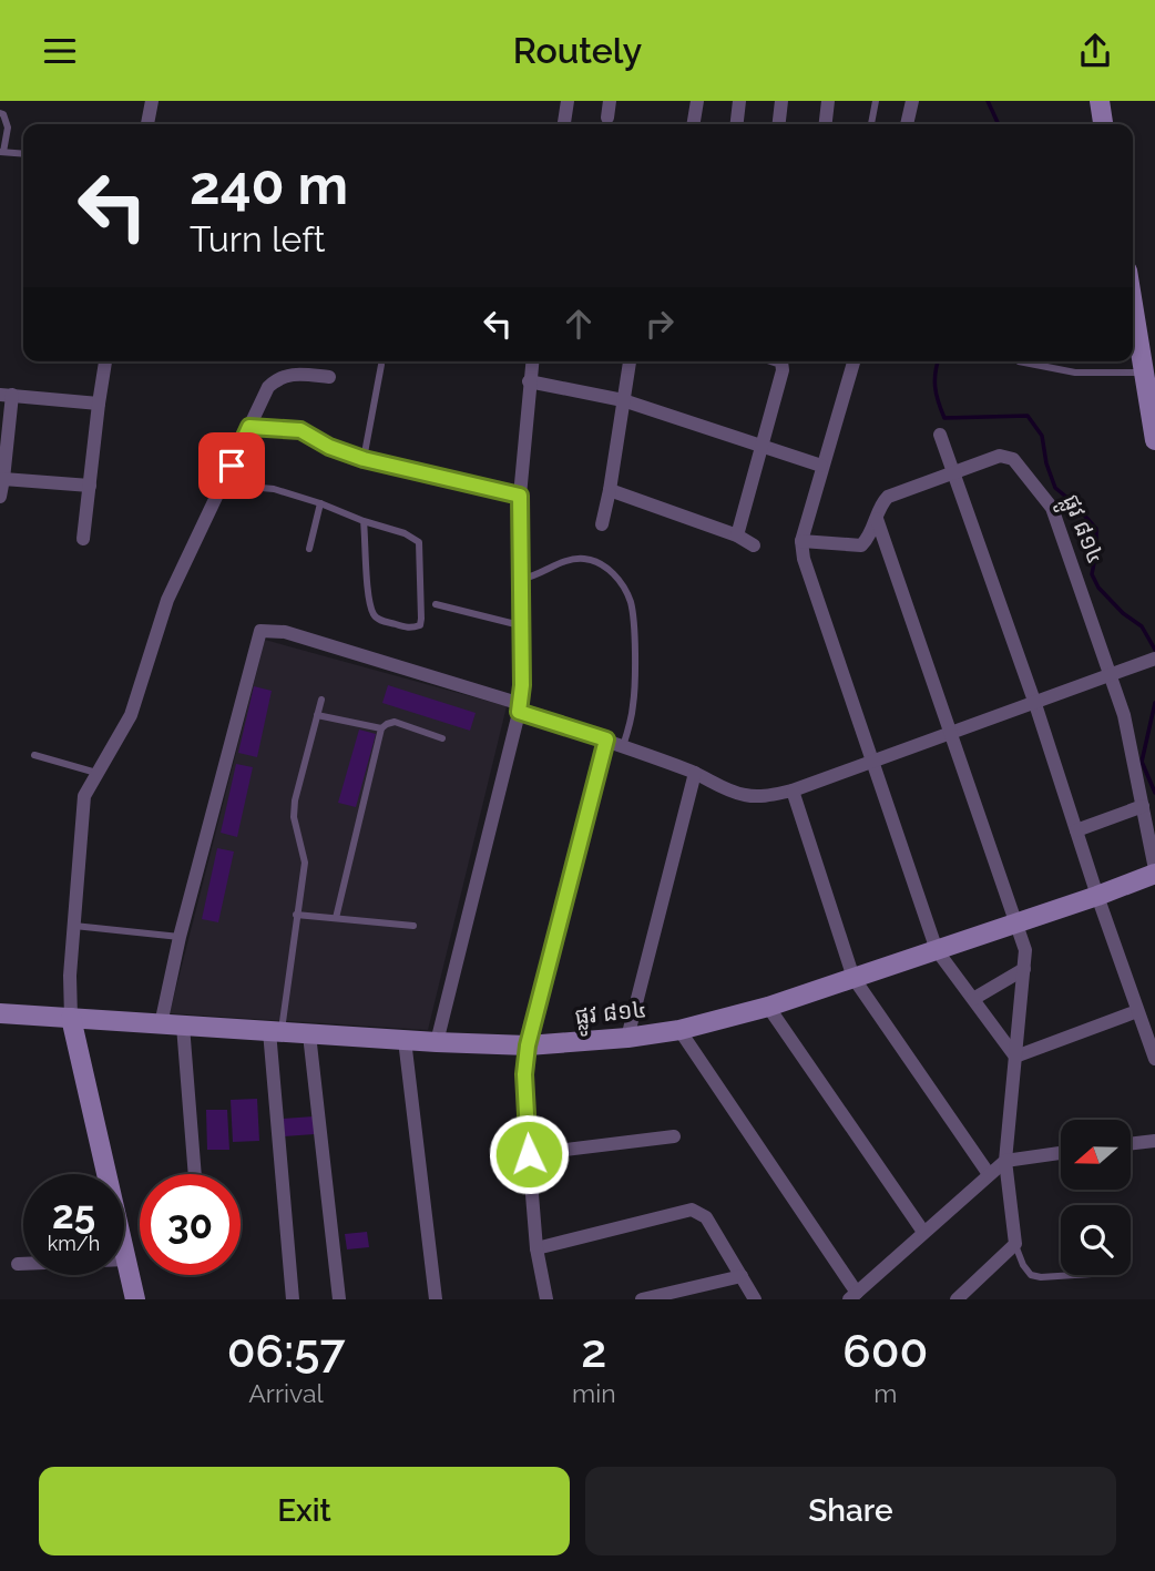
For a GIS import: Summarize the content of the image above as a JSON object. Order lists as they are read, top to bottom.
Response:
{
  "streets": {
    "street": ["ផ្លូវ ៨១៤"]
  },
  "north": "left",
  "page": {
    "header": "Routely",
    "turn": ["240 m", "Turn left"],
    "speed": "25 km/h",
    "limit": "30",
    "eta": [
      "06:57",
      "Arrival",
      "2",
      "min",
      "600",
      "m"
    ],
    "buttons": ["Exit", "Share"]
  }
}
